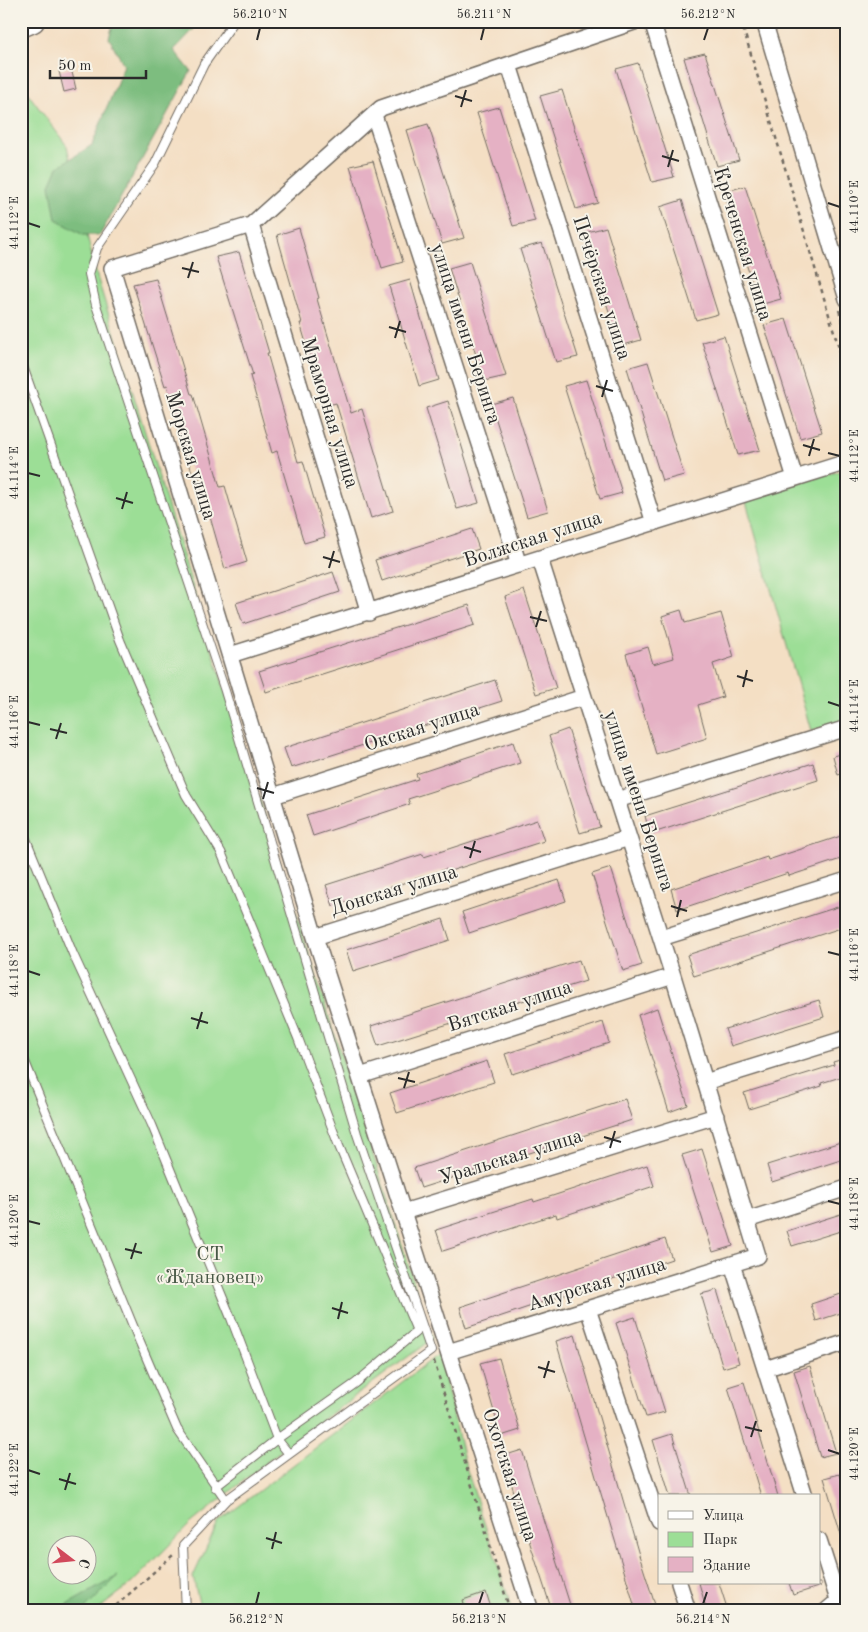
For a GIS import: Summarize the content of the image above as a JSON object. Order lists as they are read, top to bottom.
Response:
{
  "streets": {
    "street": [
      "Креченская улица",
      "Печёрская улица",
      "улица имени Беринга",
      "Мраморная улица",
      "Морская улица",
      "Волжская улица",
      "Окская улица",
      "Донская улица",
      "Вятская улица",
      "Уральская улица",
      "Амурская улица",
      "Охотская улица"
    ]
  },
  "crossings": [
    ["Креченская улица", "Волжская улица"],
    ["Печёрская улица", "Волжская улица"],
    ["улица имени Беринга", "Волжская улица"],
    ["улица имени Беринга", "Окская улица"],
    ["улица имени Беринга", "Донская улица"],
    ["улица имени Беринга", "Вятская улица"],
    ["улица имени Беринга", "Уральская улица"],
    ["улица имени Беринга", "Амурская улица"],
    ["Мраморная улица", "Морская улица"],
    ["Мраморная улица", "Волжская улица"],
    ["Морская улица", "Волжская улица"],
    ["Морская улица", "Окская улица"],
    ["Морская улица", "Донская улица"],
    ["Морская улица", "Охотская улица"],
    ["Донская улица", "Охотская улица"],
    ["Вятская улица", "Охотская улица"],
    ["Уральская улица", "Охотская улица"],
    ["Амурская улица", "Охотская улица"]
  ],
  "parks": ["СТ «Ждановец»"],
  "legend": ["Улица", "Парк", "Здание"],
  "scale_bar": "50 m",
  "north": "right",
  "coordinates": [
    "56.210°N",
    "56.211°N",
    "56.212°N",
    "44.110°E",
    "44.112°E",
    "44.114°E",
    "44.116°E",
    "44.118°E",
    "44.120°E",
    "44.122°E",
    "56.213°N",
    "56.214°N"
  ]
}
